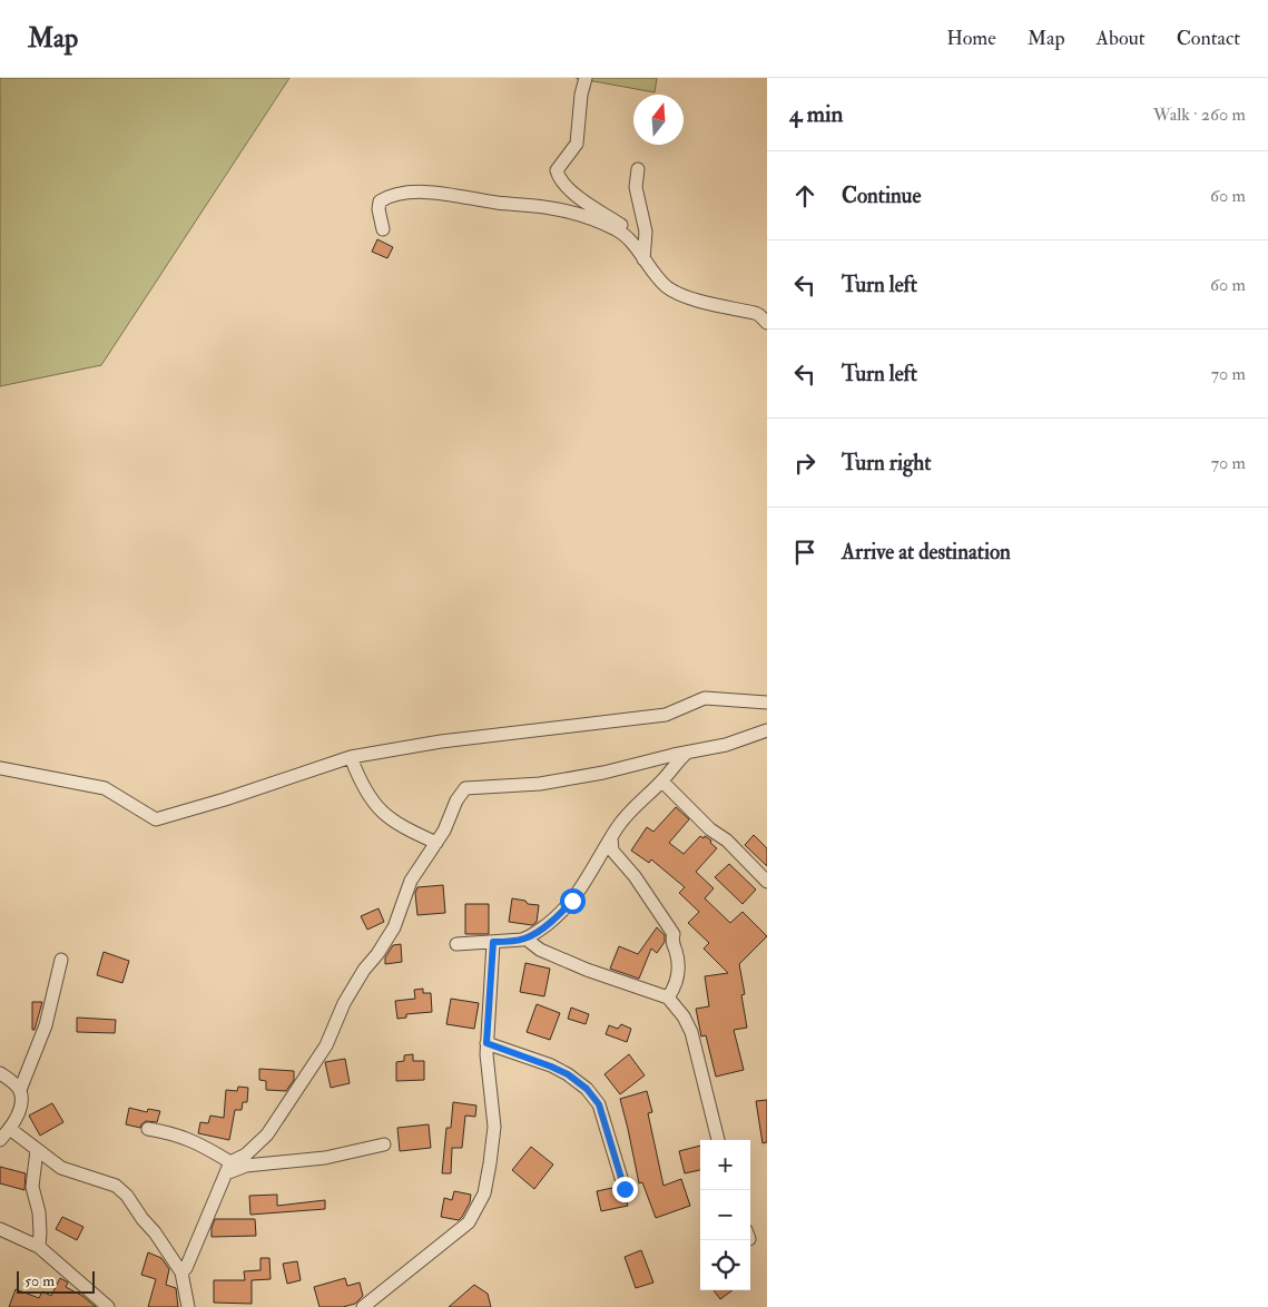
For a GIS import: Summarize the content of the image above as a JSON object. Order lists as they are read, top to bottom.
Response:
{
  "scale_bar": "50 m",
  "north": "top",
  "page": {
    "header": "Map",
    "nav": [
      "Home",
      "Map",
      "About",
      "Contact"
    ],
    "heading": ["4 min", "Walk · 260 m"],
    "list": [
      ["Continue", "60 m"],
      ["Turn left", "60 m"],
      ["Turn left", "70 m"],
      ["Turn right", "70 m"],
      "Arrive at destination"
    ],
    "map_buttons": ["+", "−"],
    "scale": "50 m"
  }
}
